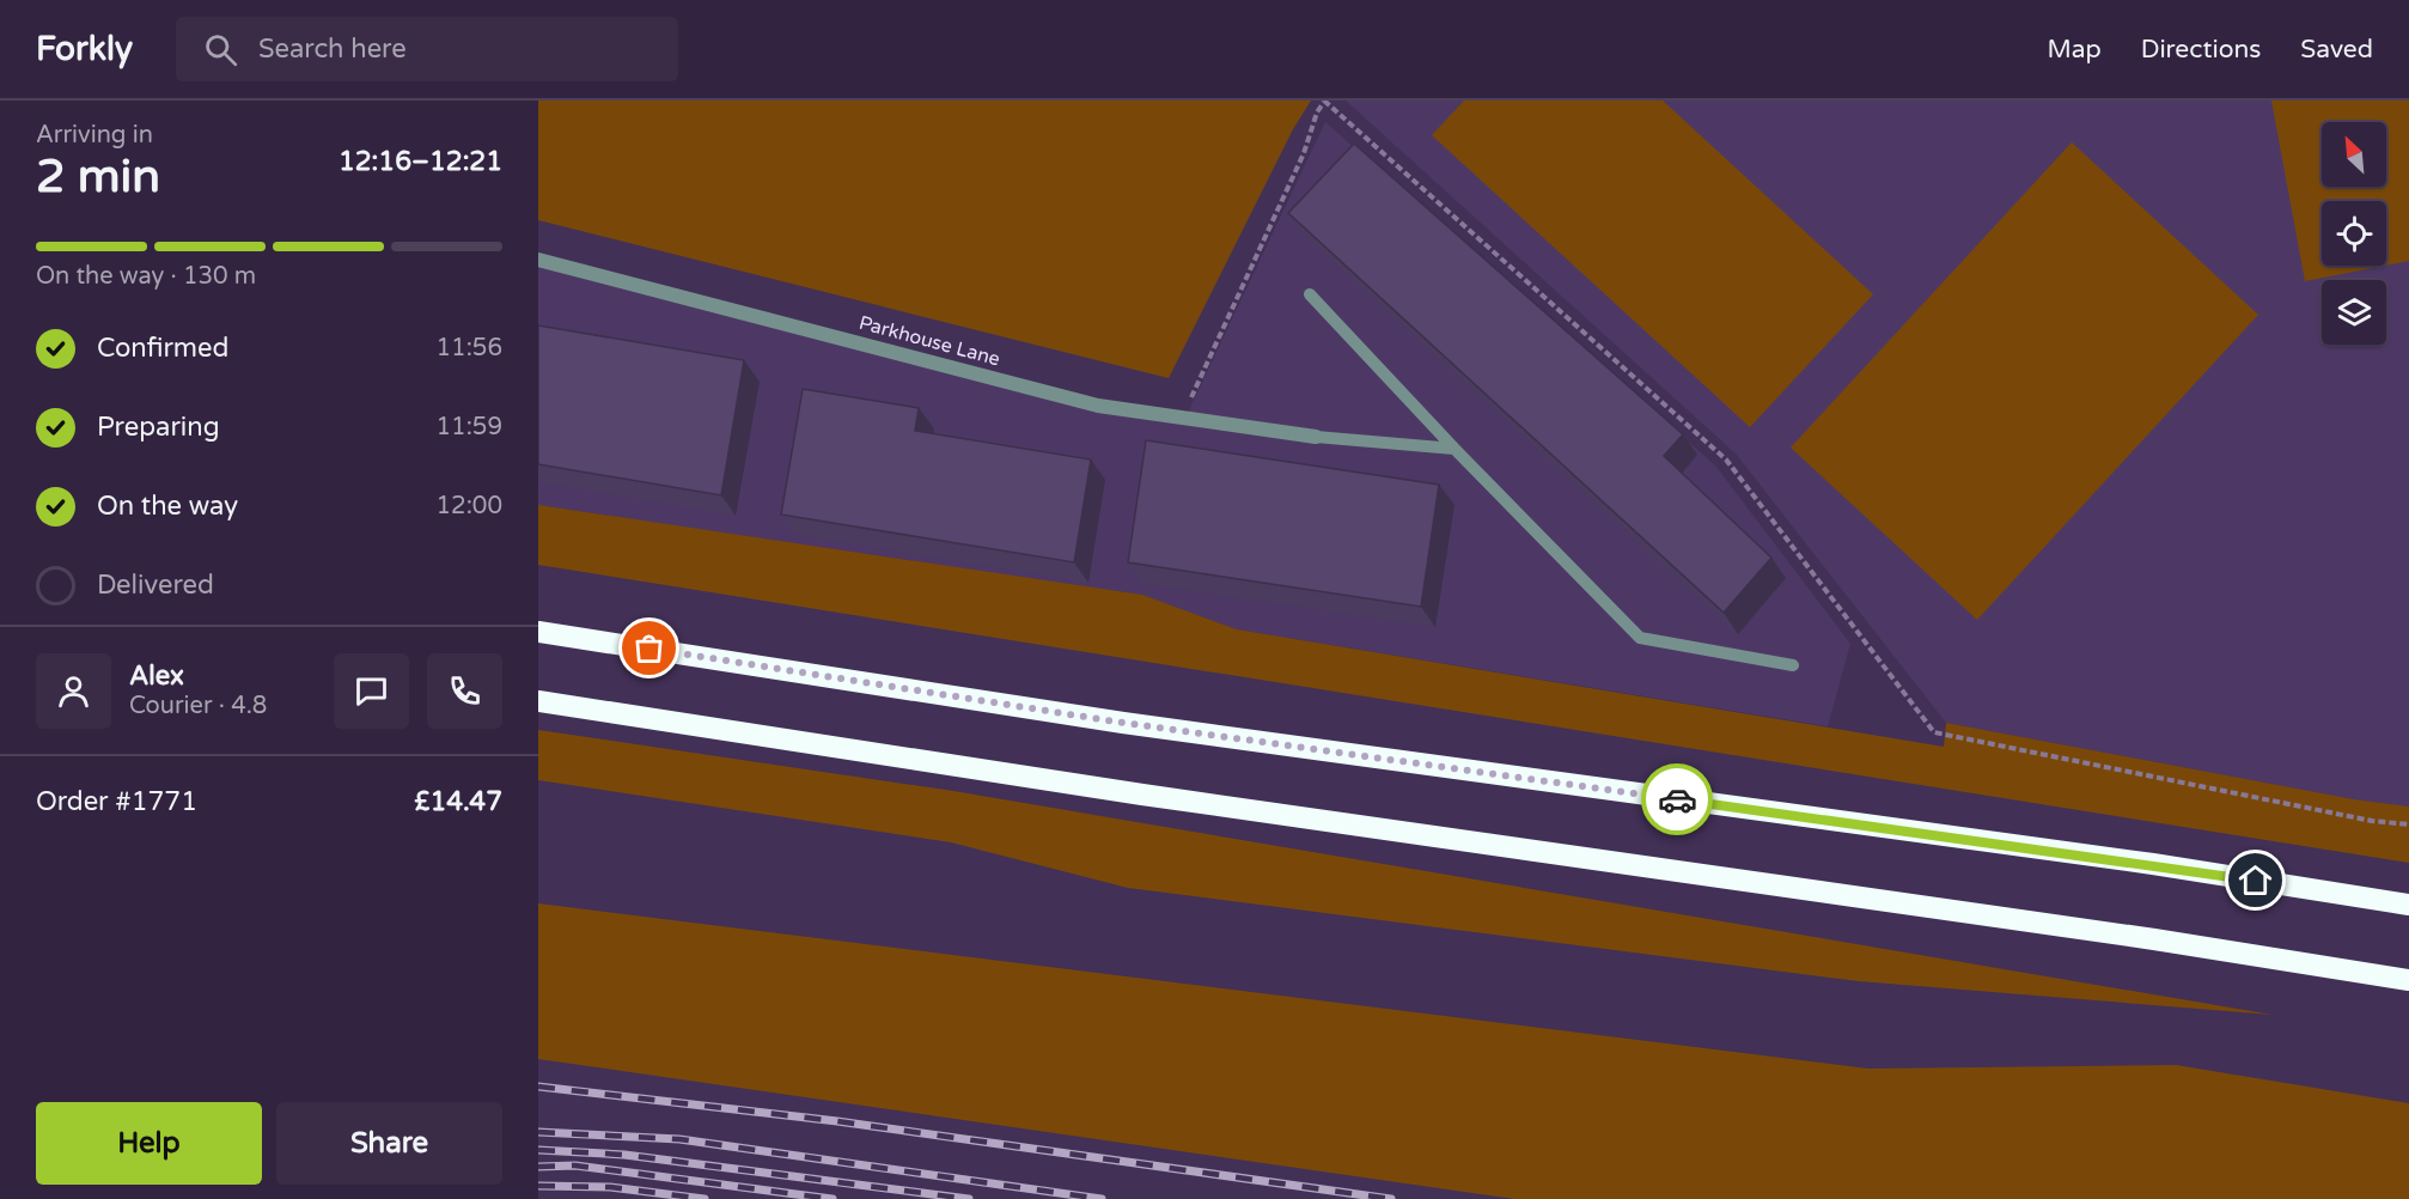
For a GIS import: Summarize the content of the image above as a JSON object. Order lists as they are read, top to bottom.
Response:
{
  "streets": {
    "street": ["Parkhouse Lane"]
  },
  "north": "top left",
  "page": {
    "header": "Forkly",
    "search": "Search here",
    "nav": ["Map", "Directions", "Saved"],
    "heading": ["2 min", "Arriving in", "12:16–12:21"],
    "panel": [
      "Alex",
      "Courier · 4.8",
      "Order #1771",
      "£14.47"
    ],
    "bar": "On the way · 130 m",
    "list": [
      ["Confirmed", "11:56"],
      ["Preparing", "11:59"],
      ["On the way", "12:00"],
      "Delivered"
    ],
    "buttons": ["Help", "Share"]
  }
}
